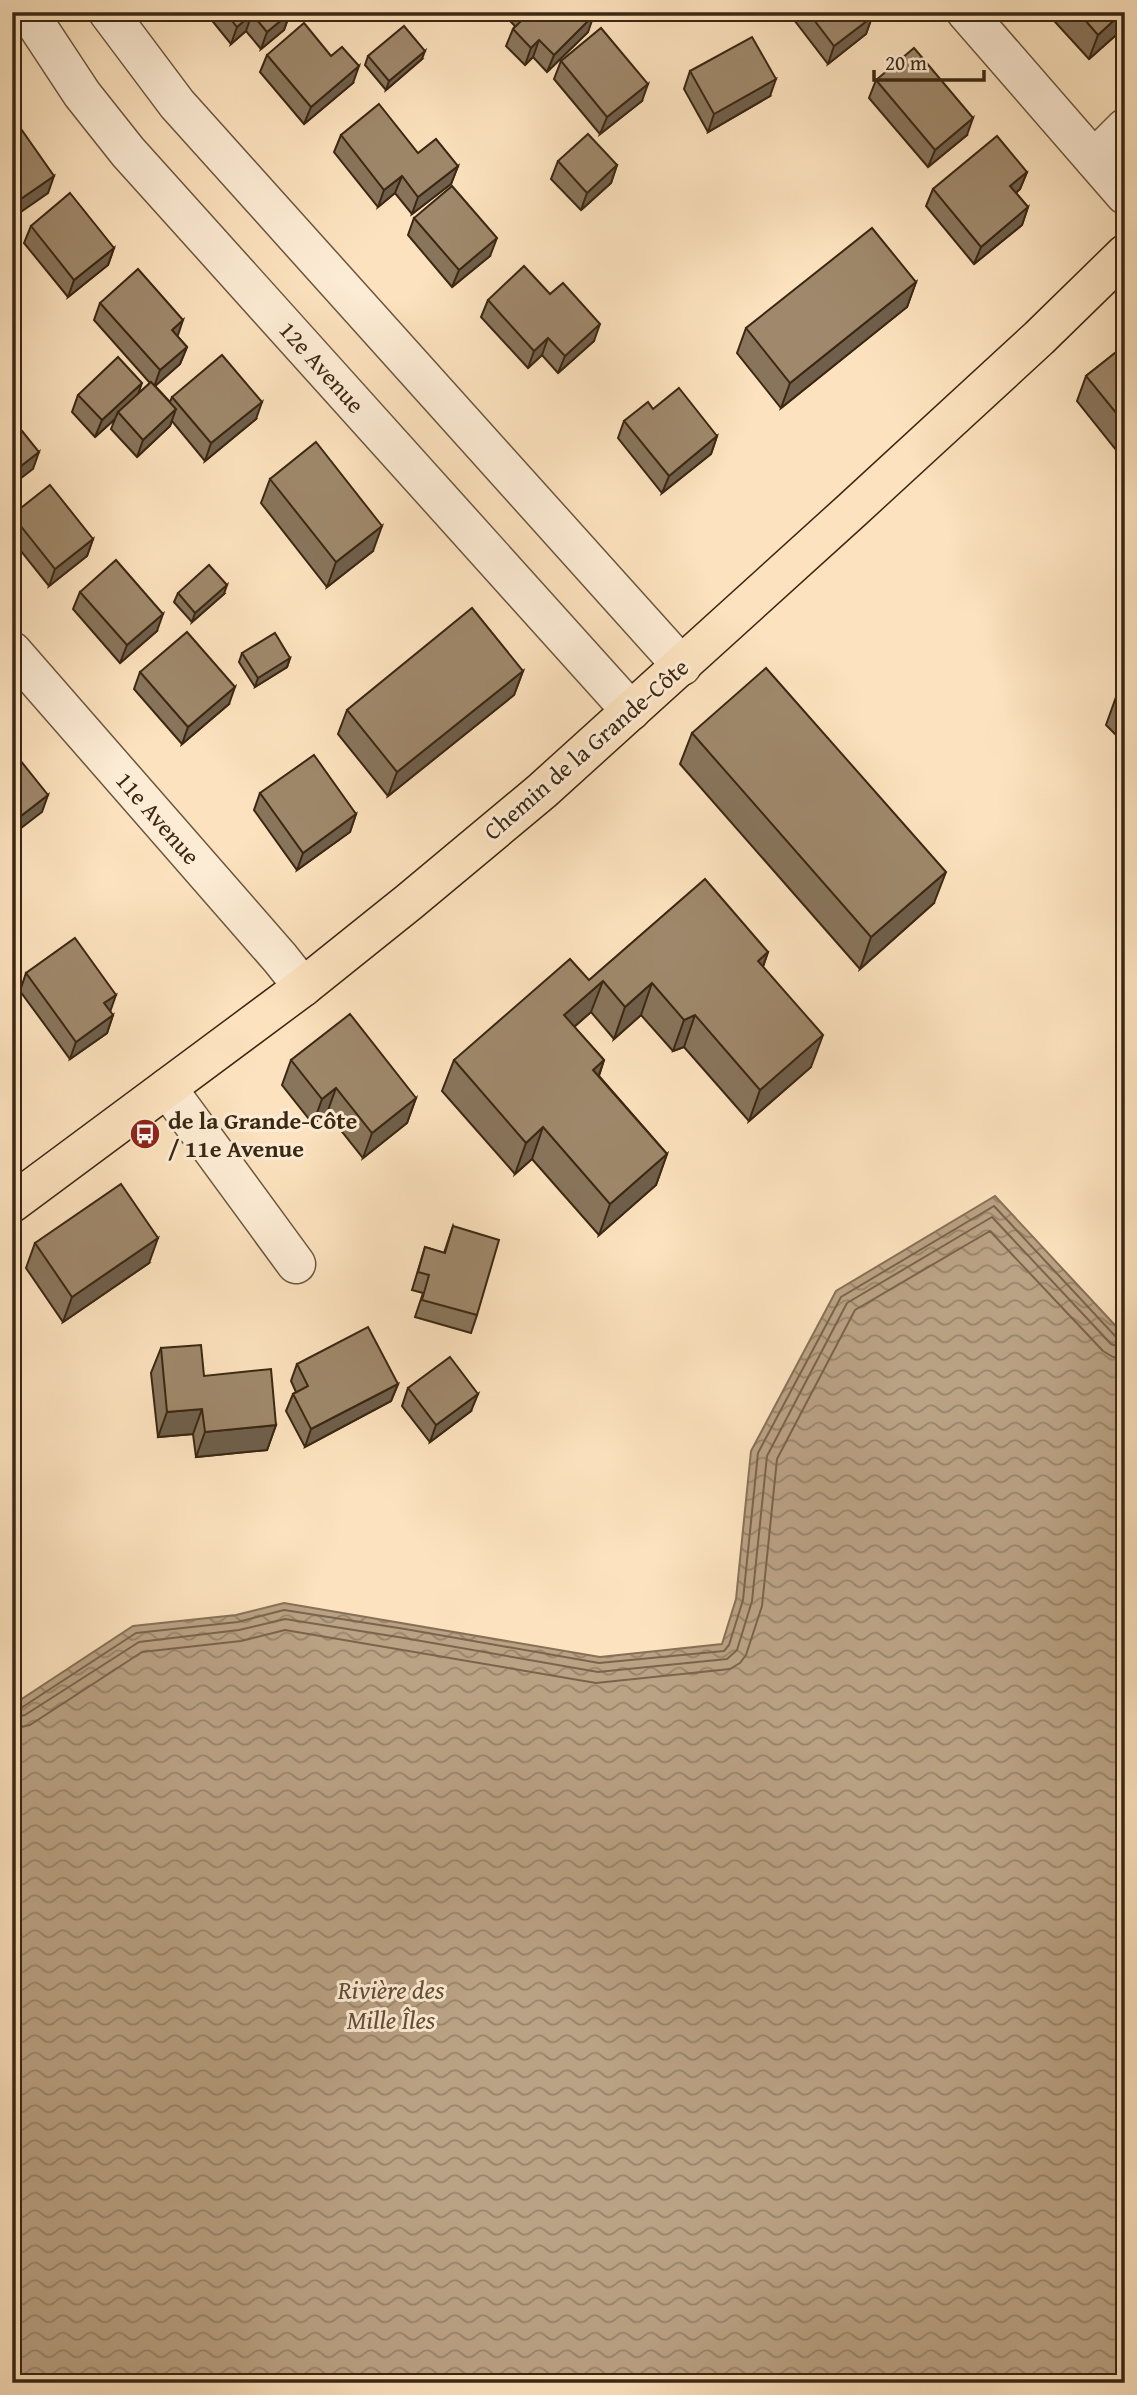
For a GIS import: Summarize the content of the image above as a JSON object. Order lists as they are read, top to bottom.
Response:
{
  "streets": {
    "main road": ["Chemin de la Grande-Côte"],
    "street": ["12e Avenue", "11e Avenue"]
  },
  "crossings": [
    ["12e Avenue", "Chemin de la Grande-Côte"],
    ["Chemin de la Grande-Côte", "11e Avenue"]
  ],
  "water": ["Rivière des Mille Îles"],
  "places": {
    "bus stop": ["de la Grande-Côte / 11e Avenue"]
  },
  "scale_bar": "20 m"
}
